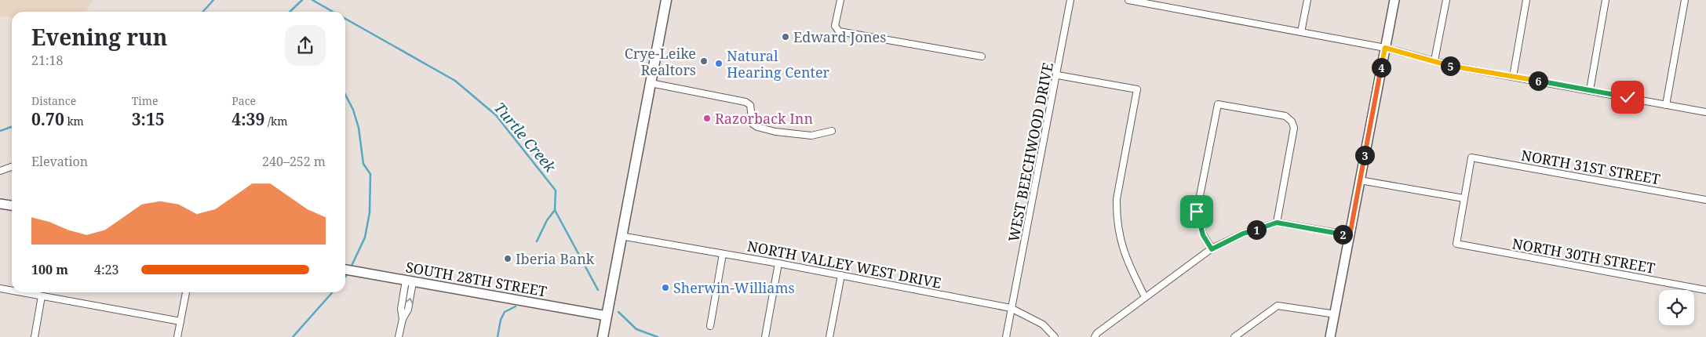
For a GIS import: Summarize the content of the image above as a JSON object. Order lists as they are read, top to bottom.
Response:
{
  "streets": {
    "main road": ["SOUTH 28TH STREET"],
    "street": [
      "WEST BEECHWOOD DRIVE",
      "NORTH 31ST STREET",
      "NORTH 30TH STREET",
      "NORTH VALLEY WEST DRIVE"
    ]
  },
  "crossings": [
    ["WEST BEECHWOOD DRIVE", "NORTH VALLEY WEST DRIVE"],
    ["NORTH 31ST STREET", "NORTH 30TH STREET"]
  ],
  "water": ["Turtle Creek"],
  "places": [
    "Edward Jones",
    "Crye-Leike Realtors",
    "Natural Hearing Center",
    "Razorback Inn",
    "Iberia Bank",
    "Sherwin-Williams"
  ],
  "page": {
    "heading": ["Evening run", "21:18"],
    "pins": [
      "5",
      "4",
      "6",
      "3",
      "1",
      "2"
    ],
    "stats": [
      ["Distance", "0.70 km"],
      ["Time", "3:15"],
      ["Pace", "4:39 /km"]
    ],
    "chart": ["Elevation", "240–252 m"],
    "list": [
      {
        "name": "100 m",
        "note": "4:23"
      }
    ]
  }
}
